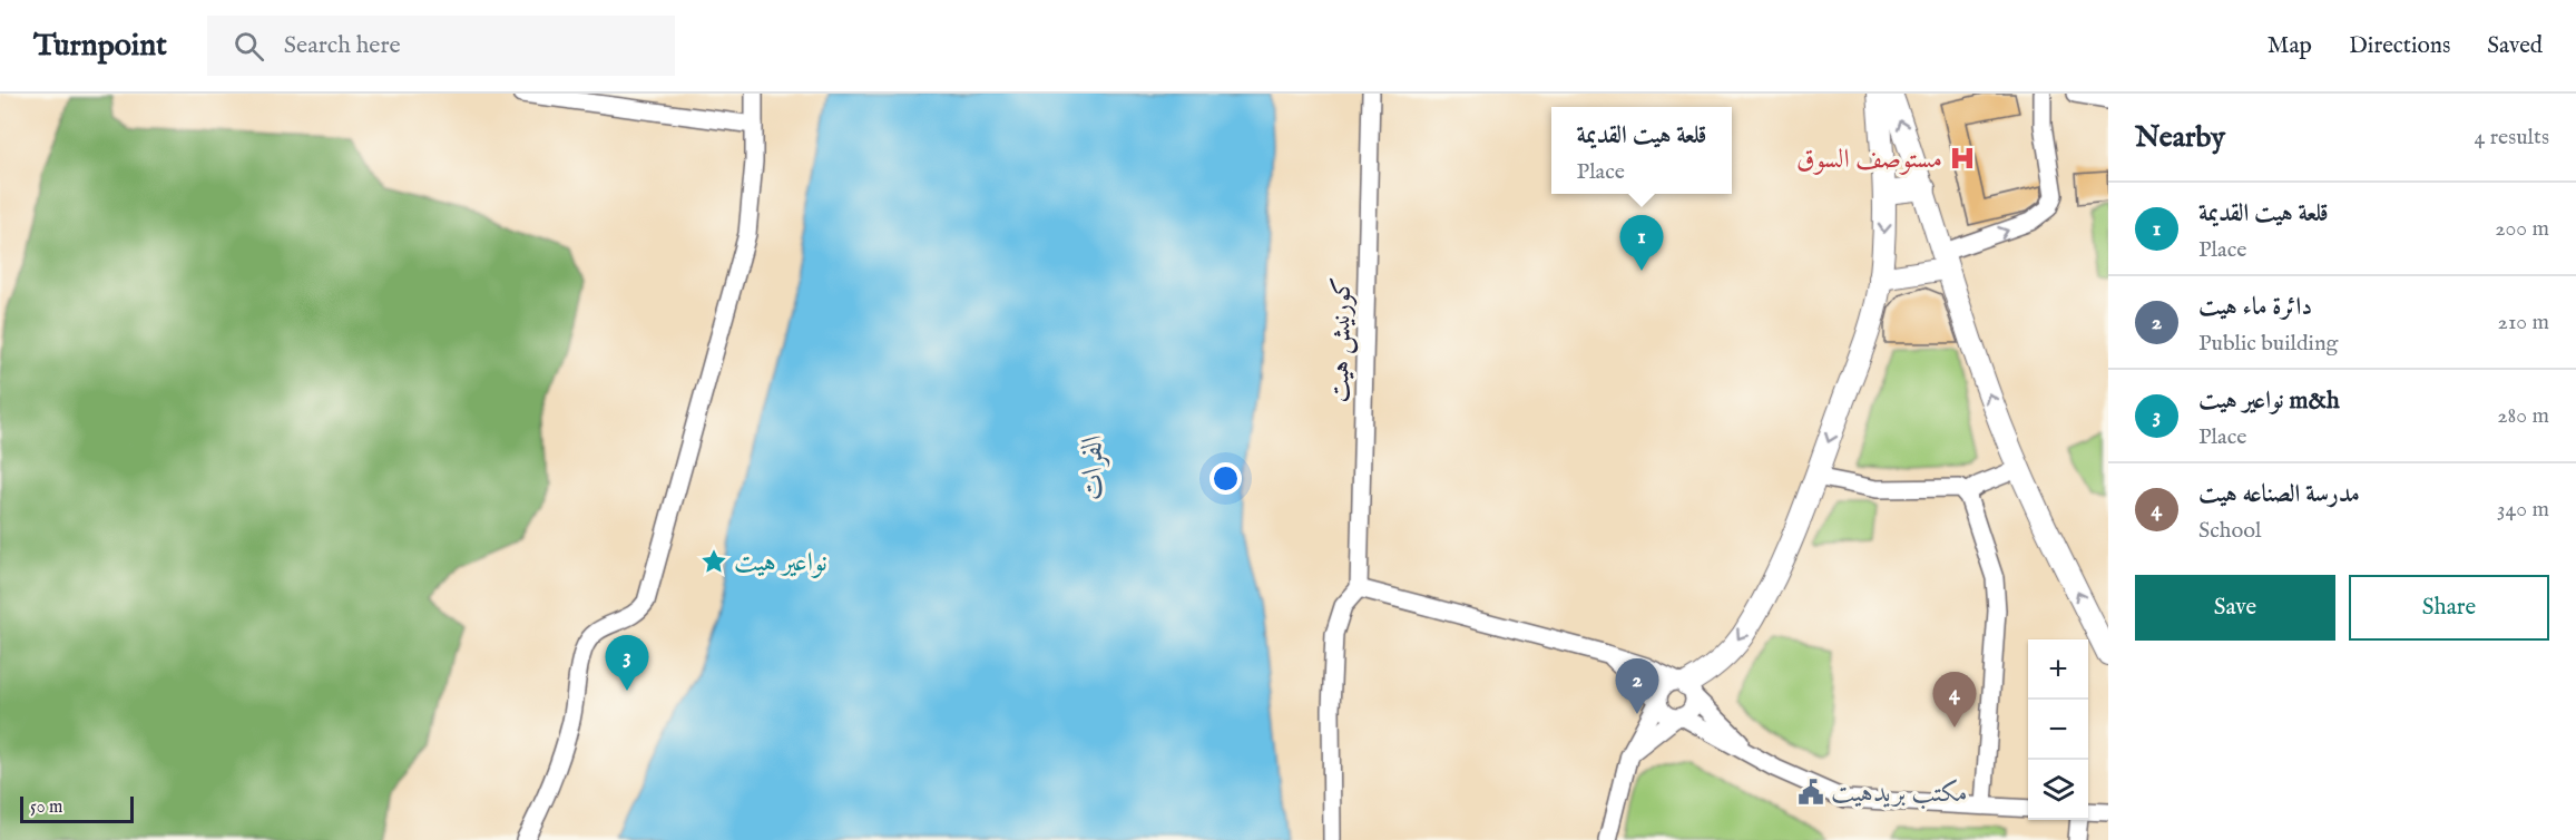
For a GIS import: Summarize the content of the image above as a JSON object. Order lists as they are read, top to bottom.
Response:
{
  "streets": {
    "street": ["كورنيش هيت"]
  },
  "water": ["الفرات"],
  "places": {
    "hospital": ["مستوصف السوق"],
    "place": ["نواعير هيت"],
    "public building": ["مكتب بريدهيت"]
  },
  "scale_bar": "50 m",
  "page": {
    "header": "Turnpoint",
    "search": "Search here",
    "nav": ["Map", "Directions", "Saved"],
    "heading": ["Nearby", "4 results"],
    "popup": ["قلعة هيت القديمة", "Place"],
    "list": [
      {
        "mark": "1",
        "name": "قلعة هيت القديمة",
        "note": "Place",
        "value": "200 m"
      },
      {
        "mark": "2",
        "name": "دائرة ماء هيت",
        "note": "Public building",
        "value": "210 m"
      },
      {
        "mark": "3",
        "name": "نواعير هيت m&h",
        "note": "Place",
        "value": "280 m"
      },
      {
        "mark": "4",
        "name": "مدرسة الصناعه هيت",
        "note": "School",
        "value": "340 m"
      }
    ],
    "pins": [
      "1",
      "3",
      "2",
      "4"
    ],
    "buttons": ["Save", "Share"],
    "map_buttons": ["+", "−"],
    "scale": "50 m"
  }
}
